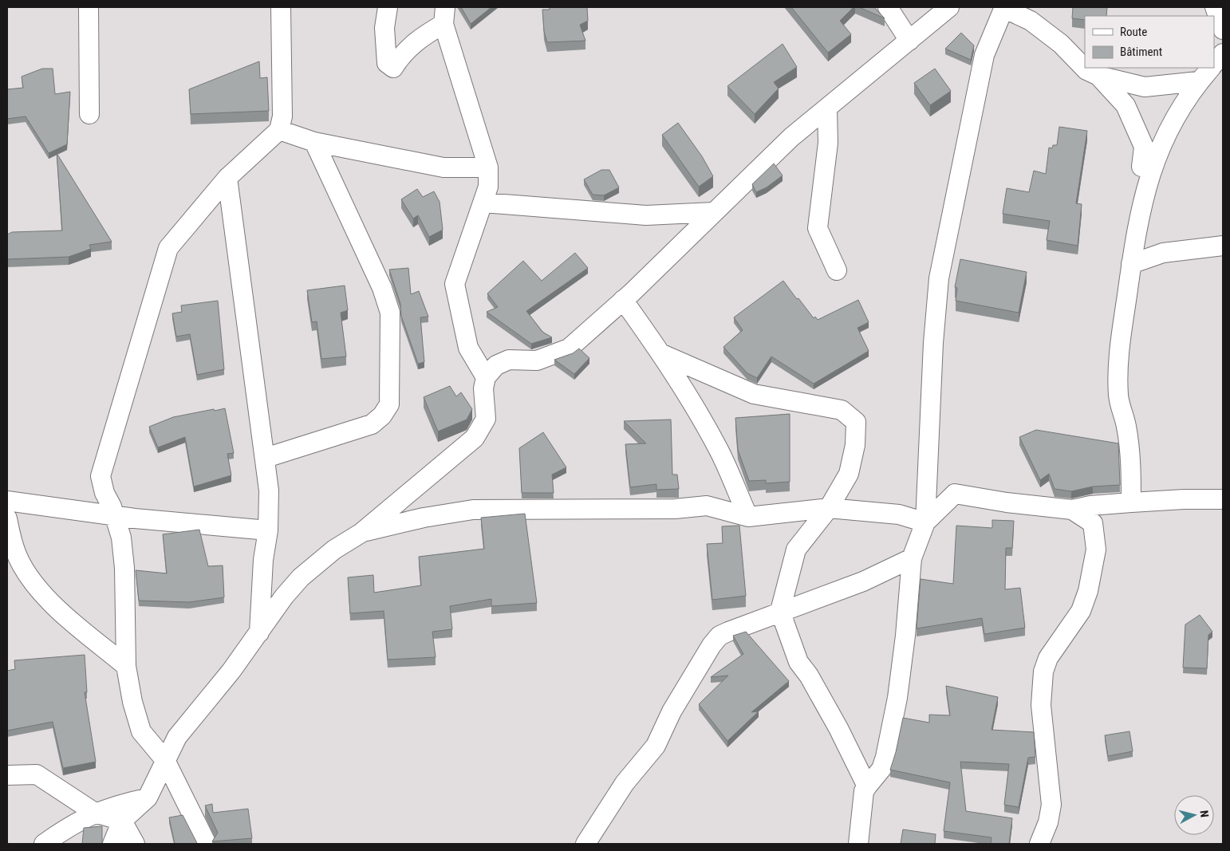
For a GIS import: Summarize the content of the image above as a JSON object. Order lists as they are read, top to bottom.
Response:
{
  "legend": ["Route", "Bâtiment"],
  "north": "right"
}
